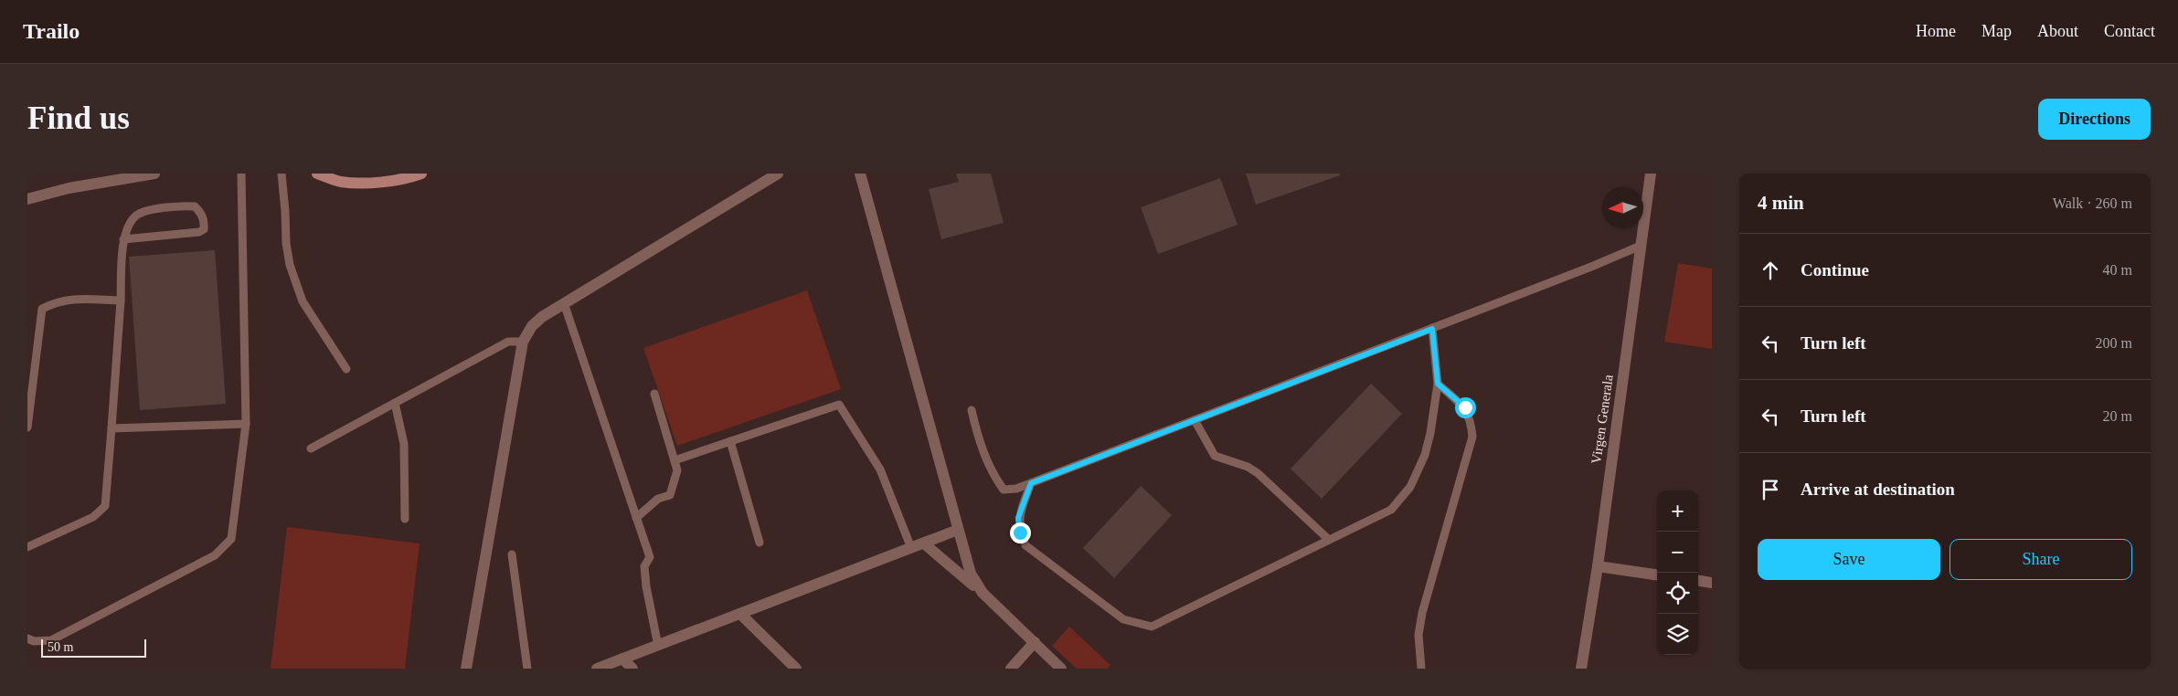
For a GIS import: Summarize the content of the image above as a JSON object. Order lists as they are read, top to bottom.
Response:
{
  "streets": {
    "street": ["Virgen Generala"]
  },
  "scale_bar": "50 m",
  "north": "left",
  "page": {
    "header": "Trailo",
    "nav": [
      "Home",
      "Map",
      "About",
      "Contact"
    ],
    "buttons": [
      "Directions",
      ["Save", "Share"]
    ],
    "title": "Find us",
    "heading": ["4 min", "Walk · 260 m"],
    "list": [
      ["Continue", "40 m"],
      ["Turn left", "200 m"],
      ["Turn left", "20 m"],
      "Arrive at destination"
    ],
    "map_buttons": ["+", "−"],
    "scale": "50 m"
  }
}
